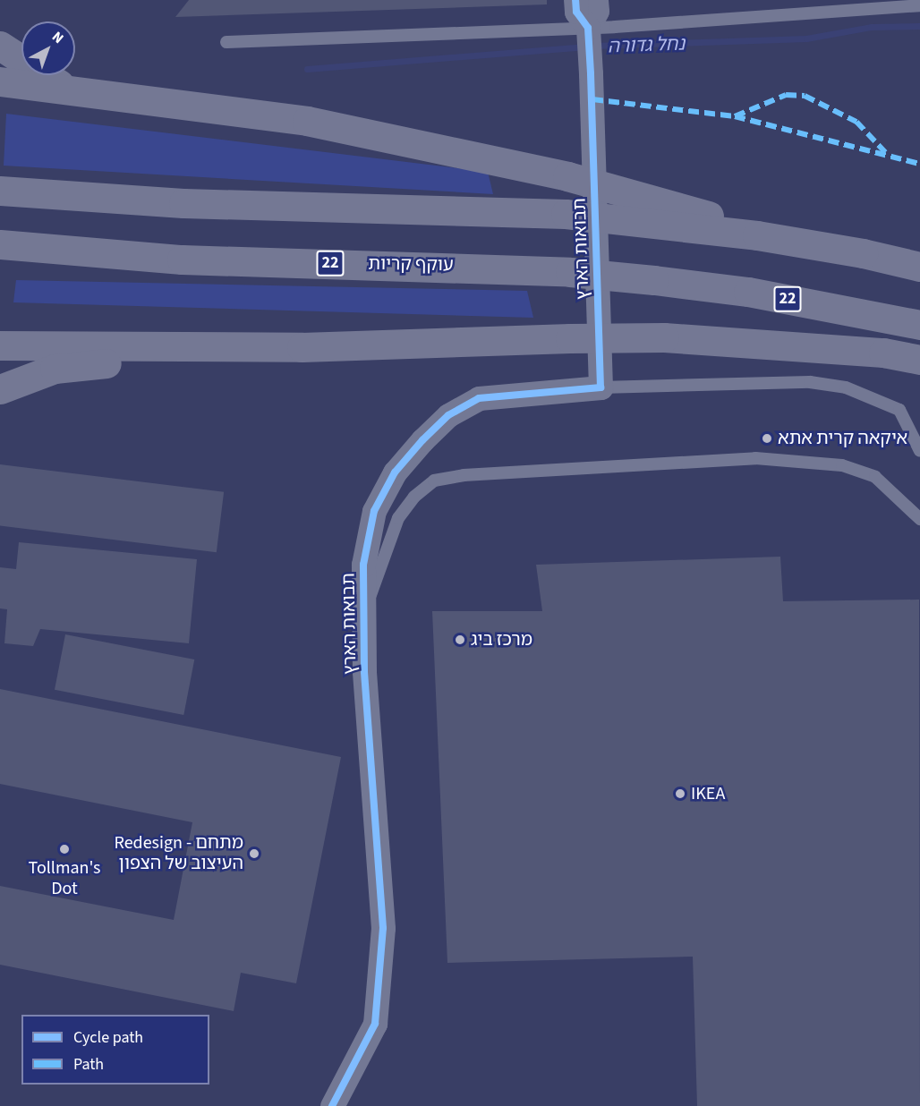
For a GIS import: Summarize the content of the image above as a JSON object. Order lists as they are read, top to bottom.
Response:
{
  "streets": {
    "highway": ["22", "עוקף קריות"],
    "street": ["תבואות הארץ"]
  },
  "water": ["נחל גדורה"],
  "places": [
    "איקאה קרית אתא",
    "מרכז ביג",
    "IKEA",
    "Tollman's Dot",
    "Redesign - מתחם העיצוב של הצפון"
  ],
  "legend": ["Cycle path", "Path"],
  "north": "top right"
}
